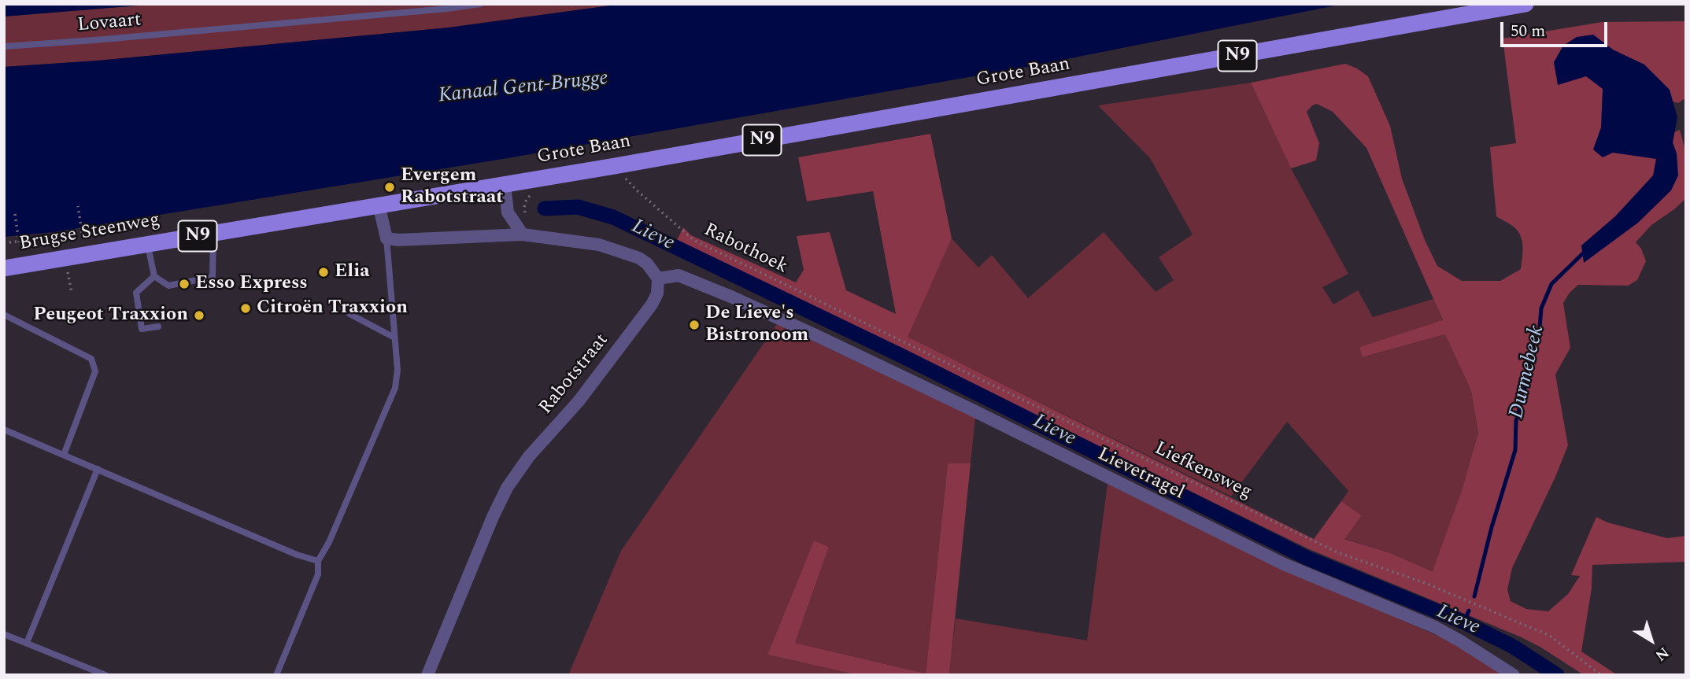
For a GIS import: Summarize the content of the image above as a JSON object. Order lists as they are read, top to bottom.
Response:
{
  "streets": {
    "main road": ["N9", "Grote Baan", "Brugse Steenweg"],
    "street": ["Rabotstraat", "Lievetragel"],
    "lane": ["Lovaart"],
    "path": ["Rabothoek", "Liefkensweg"]
  },
  "crossings": [
    ["Grote Baan", "Brugse Steenweg"],
    ["Grote Baan", "Rabothoek"],
    ["Rabothoek", "Liefkensweg"],
    ["Rabotstraat", "Lievetragel"]
  ],
  "water": ["Kanaal Gent-Brugge", "Lieve", "Durmebeek"],
  "places": [
    "Evergem Rabotstraat",
    "Elia",
    "Esso Express",
    "Citroën Traxxion",
    "Peugeot Traxxion",
    "De Lieve's Bistronoom"
  ],
  "scale_bar": "50 m",
  "north": "bottom right"
}
